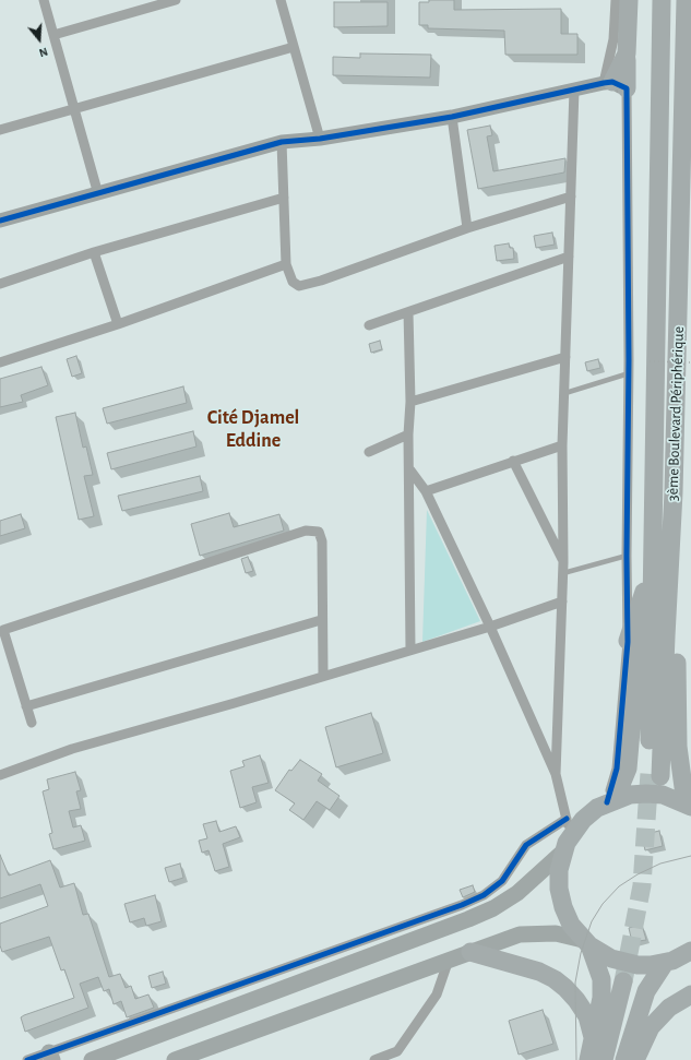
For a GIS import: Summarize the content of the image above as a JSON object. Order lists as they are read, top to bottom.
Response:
{
  "streets": {
    "highway": ["3ème Boulevard Périphérique"]
  },
  "districts": ["Cité Djamel Eddine"],
  "north": "bottom"
}
